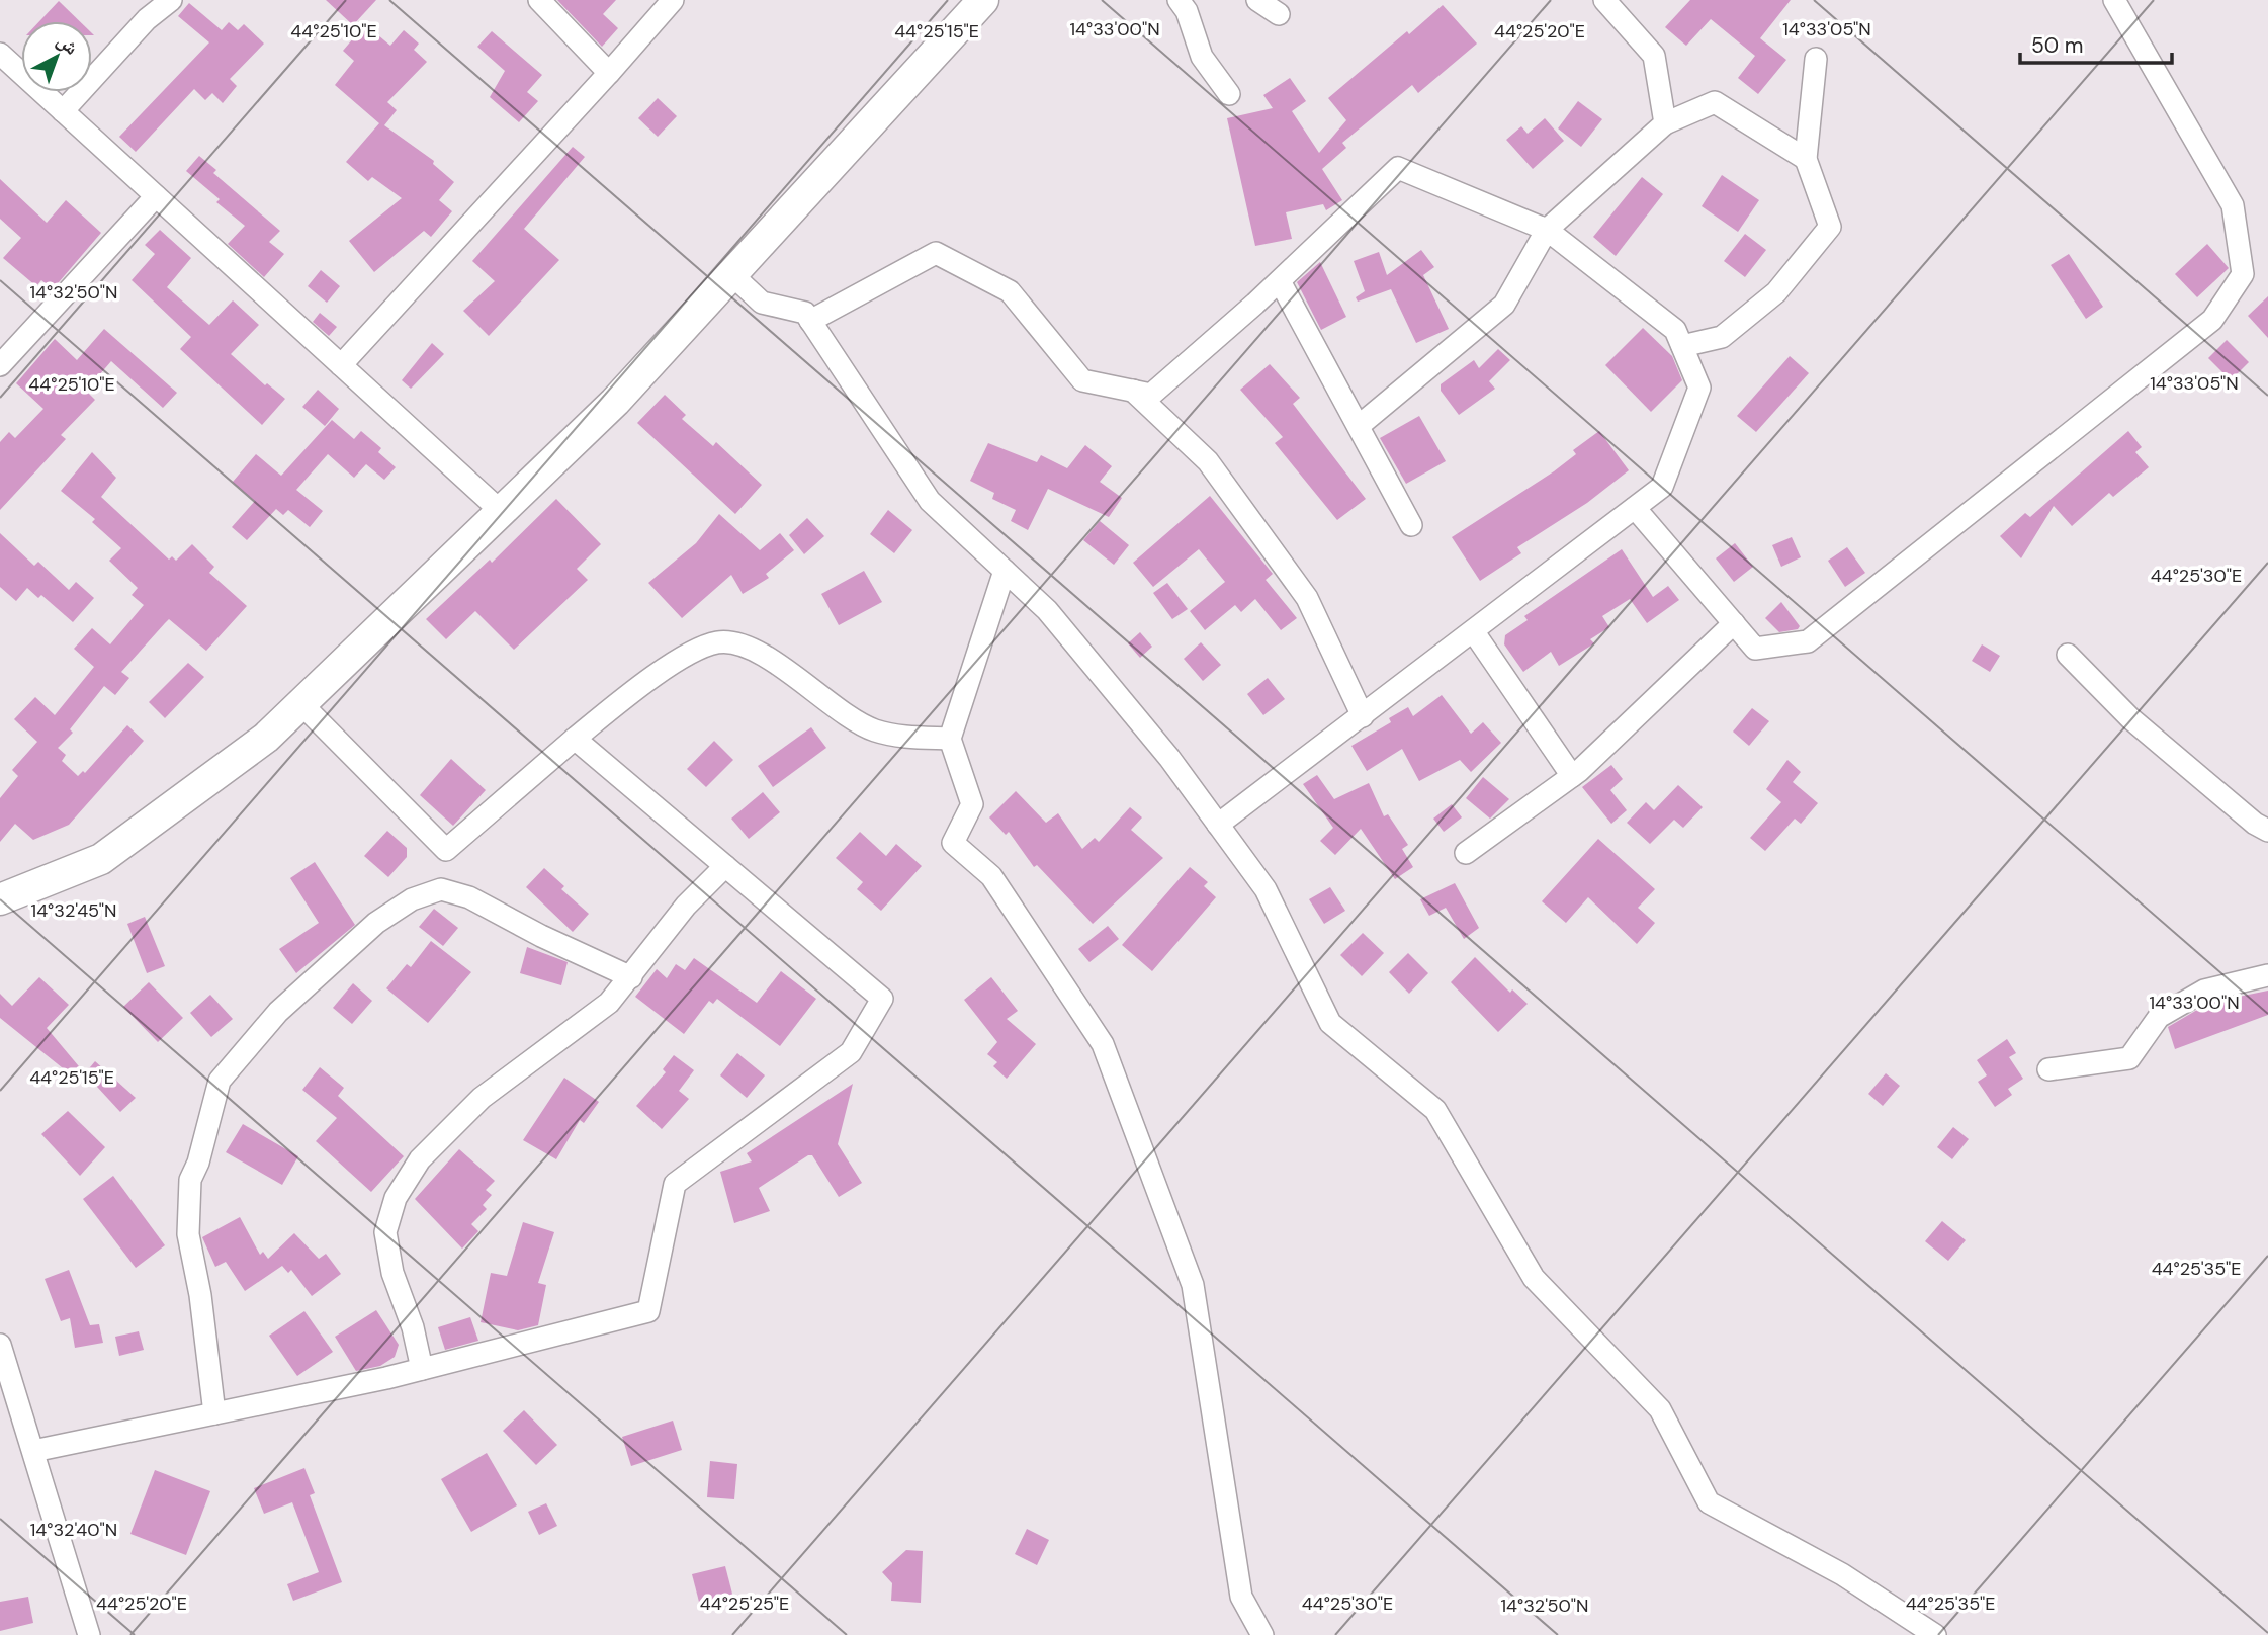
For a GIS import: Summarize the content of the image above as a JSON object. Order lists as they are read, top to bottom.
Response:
{
  "scale_bar": "50 m",
  "north": "top right",
  "coordinates": [
    "14°33'00\"N",
    "14°33'05\"N",
    "44°25'10\"E",
    "44°25'15\"E",
    "44°25'20\"E",
    "14°32'50\"N",
    "44°25'30\"E",
    "14°32'45\"N",
    "44°25'35\"E",
    "14°32'40\"N",
    "44°25'25\"E"
  ]
}
